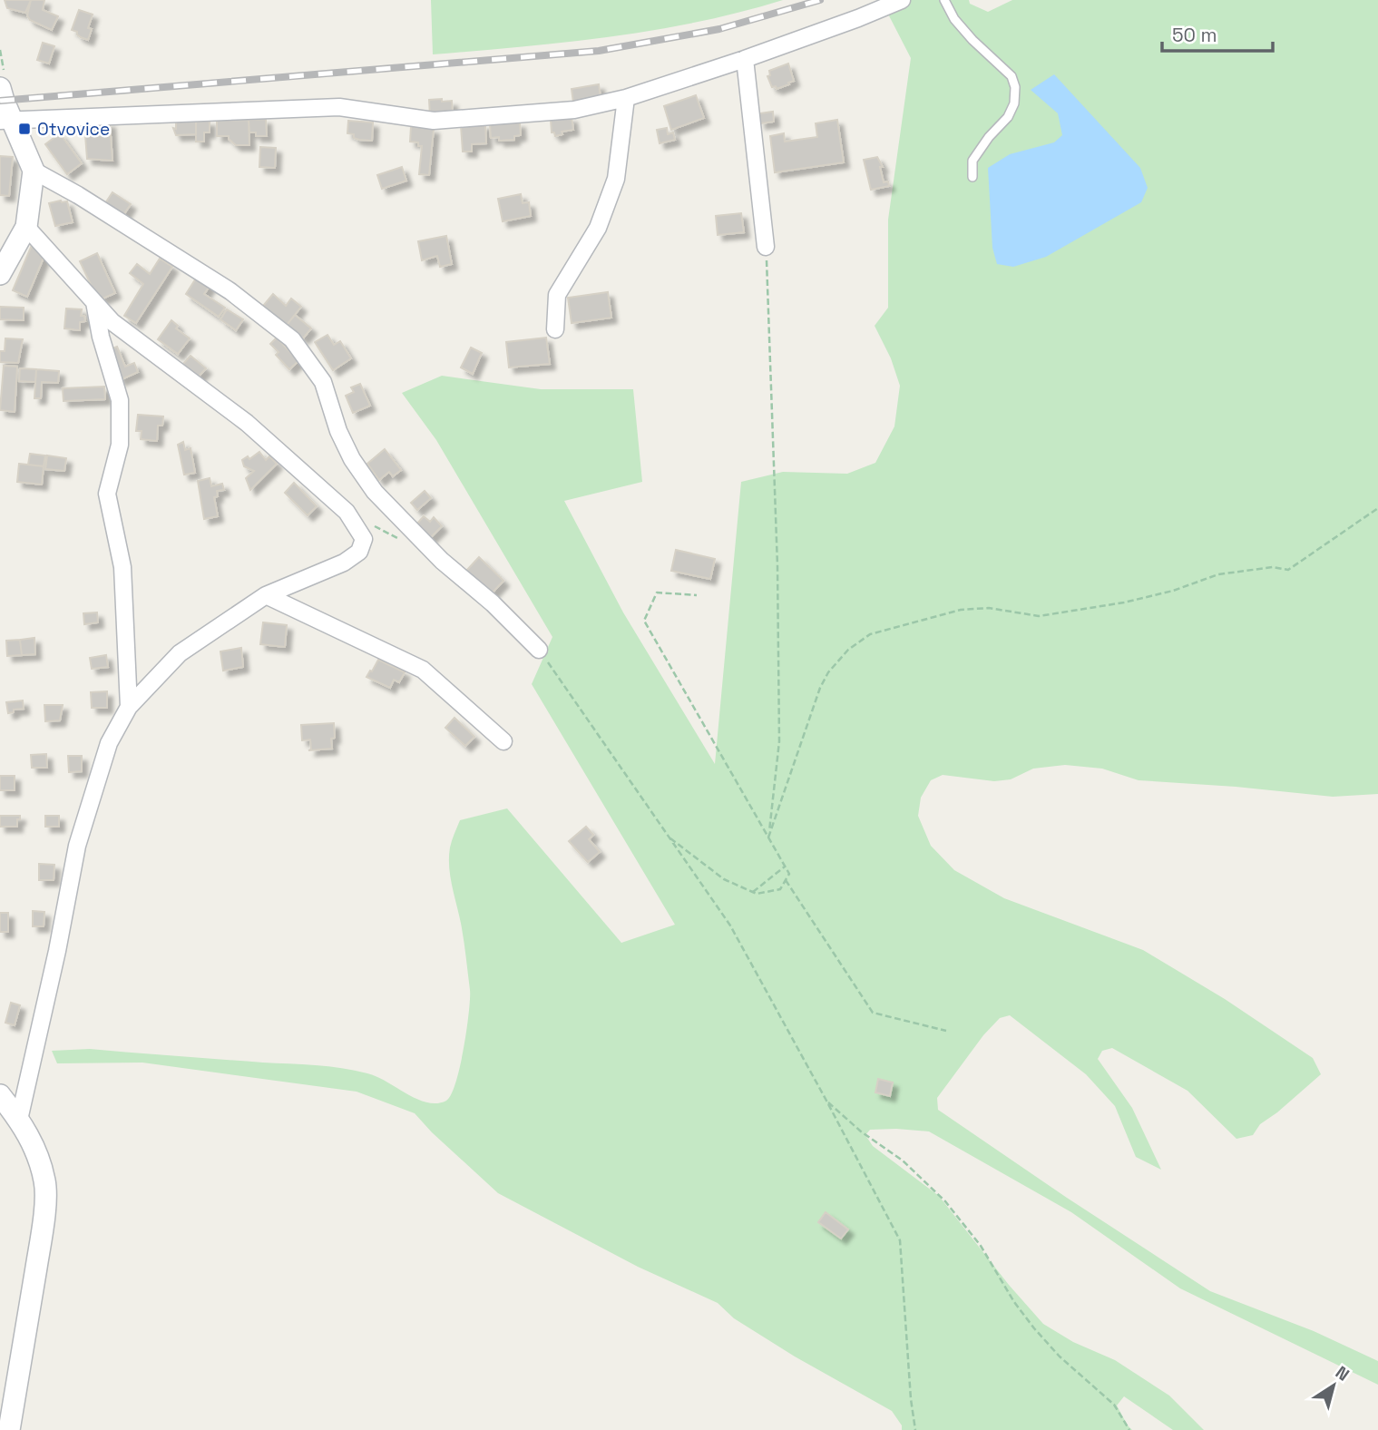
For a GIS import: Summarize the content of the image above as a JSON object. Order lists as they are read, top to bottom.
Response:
{
  "places": {
    "transit": ["Otvovice"]
  },
  "scale_bar": "50 m",
  "north": "top right"
}
